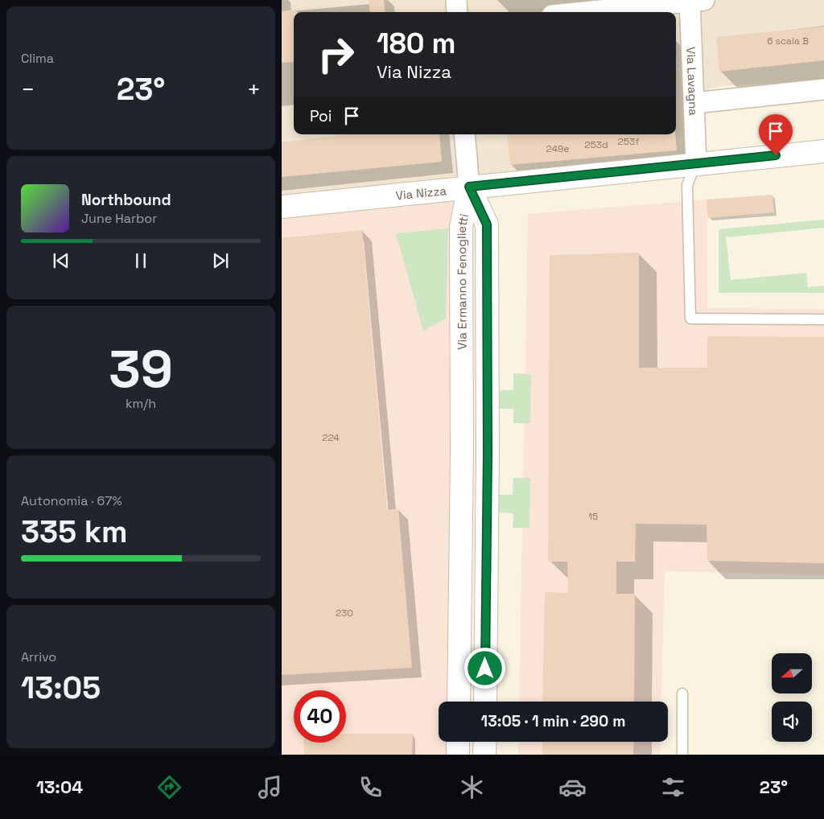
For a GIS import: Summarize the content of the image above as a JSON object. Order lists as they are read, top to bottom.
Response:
{
  "streets": {
    "street": ["Via Lavagna", "Via Nizza", "Via Ermanno Fenoglietti"]
  },
  "crossings": [
    ["Via Lavagna", "Via Nizza"],
    ["Via Nizza", "Via Ermanno Fenoglietti"]
  ],
  "house_numbers": [
    "6 scala B",
    "253f",
    "253d",
    "249e",
    "224",
    "15",
    "230"
  ],
  "north": "left",
  "page": {
    "tile": [
      "Clima",
      ["39", "km/h"],
      ["Autonomia · 67%", "335 km"],
      ["Arrivo", "13:05"]
    ],
    "turn": ["180 m", "Via Nizza"],
    "heat": ["−", "23°", "+"],
    "then": "Poi",
    "song": ["Northbound", "June Harbor"],
    "limit": "40",
    "trip": "13:05 · 1 min · 290 m",
    "tabs": ["13:04", "23°"]
  }
}
